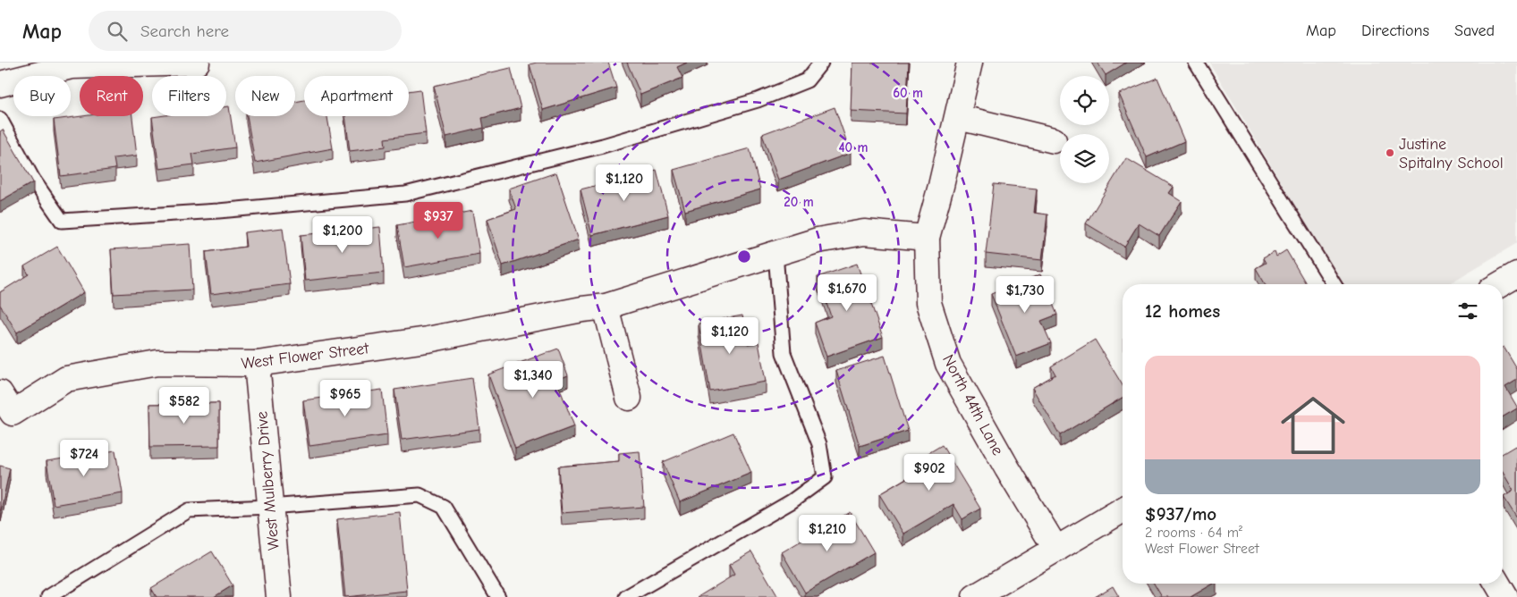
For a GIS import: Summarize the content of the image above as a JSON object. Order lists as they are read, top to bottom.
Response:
{
  "streets": {
    "street": ["West Flower Street", "North 44th Lane", "West Mulberry Drive"]
  },
  "crossings": [
    ["West Flower Street", "North 44th Lane"],
    ["West Flower Street", "West Mulberry Drive"]
  ],
  "places": ["Justine Spitalny School"],
  "page": {
    "header": "Map",
    "search": "Search here",
    "nav": ["Map", "Directions", "Saved"],
    "chip": [
      "Buy",
      "Rent",
      "Filters",
      "New",
      "Apartment"
    ],
    "price": [
      "$1,120",
      "$937",
      "$1,200",
      "$1,670",
      "$1,730",
      "$1,120",
      "$1,340",
      "$965",
      "$582",
      "$724",
      "$902",
      "$1,210"
    ],
    "heading": "12 homes",
    "list": [
      {
        "name": "$937/mo",
        "note": "2 rooms · 64 m² · West Flower Street"
      }
    ]
  },
  "rings": ["60 m", "40 m", "20 m"]
}
